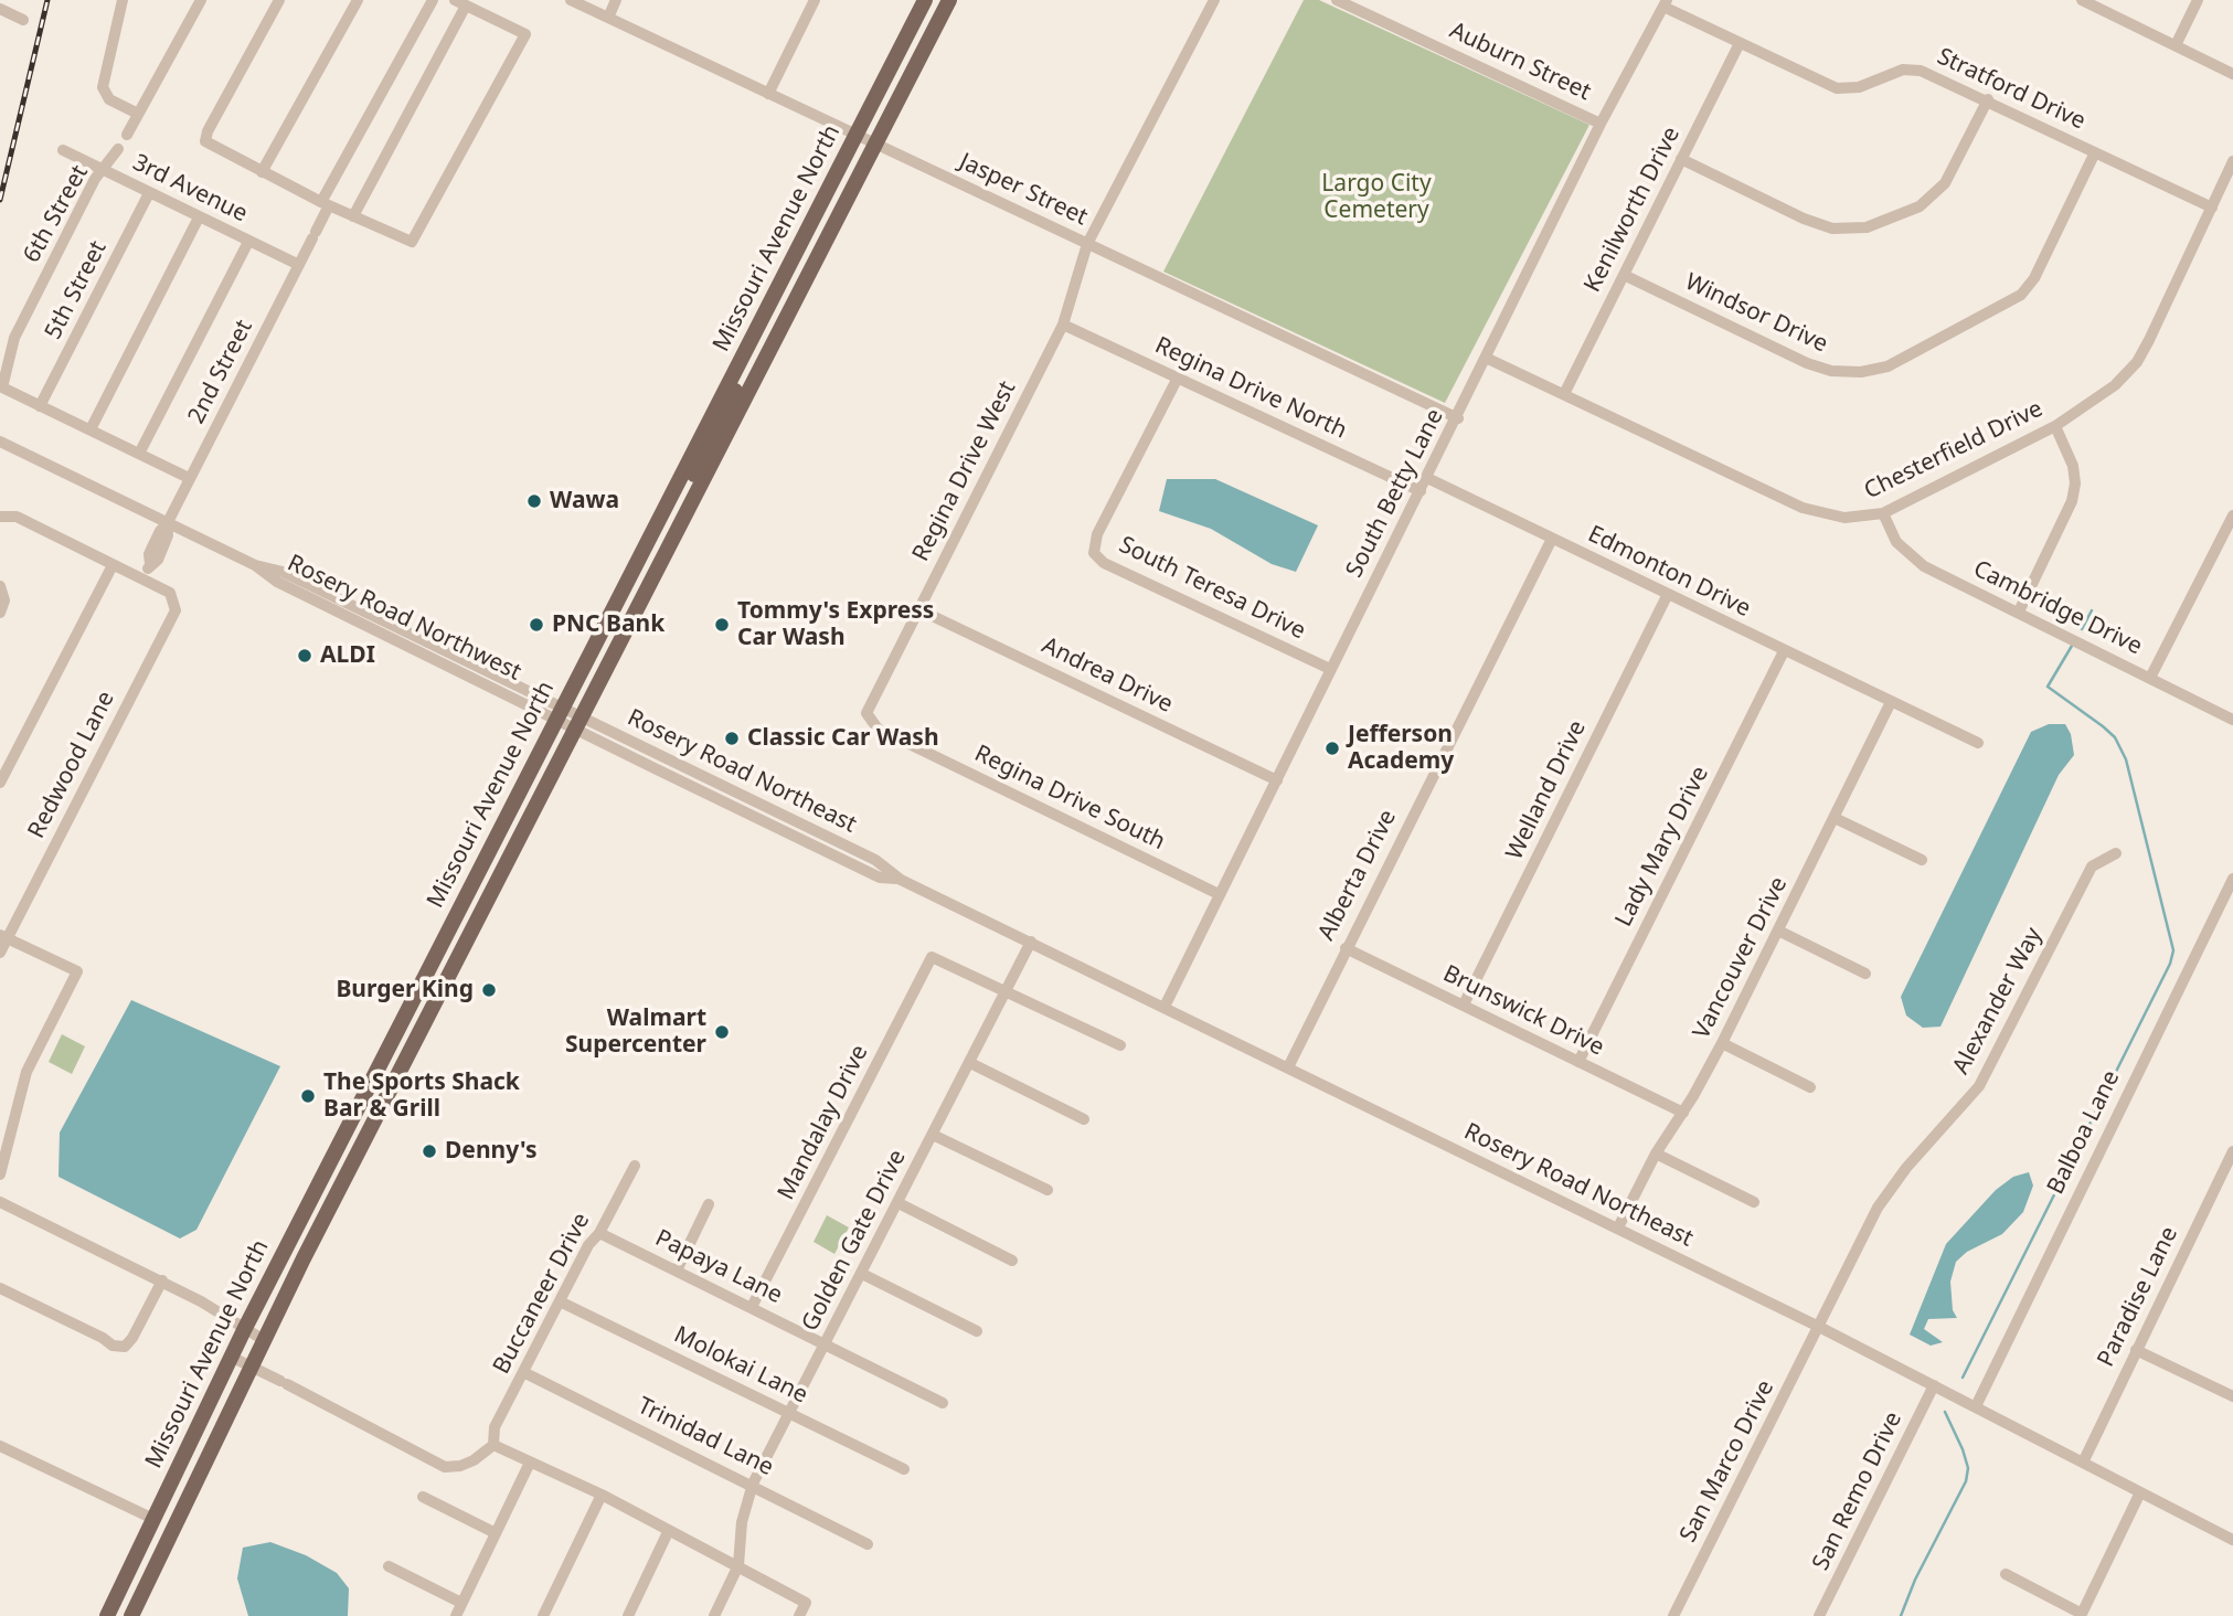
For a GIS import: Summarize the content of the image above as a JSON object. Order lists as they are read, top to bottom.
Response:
{
  "streets": {
    "main road": ["Missouri Avenue North"],
    "street": [
      "Auburn Street",
      "Stratford Drive",
      "3rd Avenue",
      "Jasper Street",
      "Kenilworth Drive",
      "6th Street",
      "5th Street",
      "Windsor Drive",
      "2nd Street",
      "Regina Drive North",
      "Chesterfield Drive",
      "Regina Drive West",
      "South Betty Lane",
      "Edmonton Drive",
      "South Teresa Drive",
      "Cambridge Drive",
      "Rosery Road Northwest",
      "Andrea Drive",
      "Redwood Lane",
      "Rosery Road Northeast",
      "Welland Drive",
      "Regina Drive South",
      "Lady Mary Drive",
      "Alberta Drive",
      "Vancouver Drive",
      "Alexander Way",
      "Brunswick Drive",
      "Mandalay Drive",
      "Balboa Lane",
      "Golden Gate Drive",
      "Papaya Lane",
      "Buccaneer Drive",
      "Paradise Lane",
      "Molokai Lane",
      "Trinidad Lane",
      "San Marco Drive",
      "San Remo Drive"
    ]
  },
  "crossings": [
    ["Auburn Street", "South Betty Lane"],
    ["Stratford Drive", "Kenilworth Drive"],
    ["Stratford Drive", "Windsor Drive"],
    ["Stratford Drive", "Chesterfield Drive"],
    ["Stratford Drive", "South Betty Lane"],
    ["3rd Avenue", "6th Street"],
    ["3rd Avenue", "5th Street"],
    ["3rd Avenue", "2nd Street"],
    ["Jasper Street", "Missouri Avenue North"],
    ["Jasper Street", "Regina Drive West"],
    ["Jasper Street", "South Betty Lane"],
    ["Kenilworth Drive", "Windsor Drive"],
    ["Kenilworth Drive", "Chesterfield Drive"],
    ["6th Street", "5th Street"],
    ["Missouri Avenue North", "Rosery Road Northwest"],
    ["Missouri Avenue North", "Rosery Road Northeast"],
    ["2nd Street", "Rosery Road Northwest"],
    ["2nd Street", "Redwood Lane"],
    ["Regina Drive North", "Regina Drive West"],
    ["Regina Drive North", "South Betty Lane"],
    ["Regina Drive North", "South Teresa Drive"],
    ["Chesterfield Drive", "South Betty Lane"],
    ["Chesterfield Drive", "Cambridge Drive"],
    ["Regina Drive West", "Andrea Drive"],
    ["Regina Drive West", "Regina Drive South"],
    ["South Betty Lane", "Edmonton Drive"],
    ["South Betty Lane", "South Teresa Drive"],
    ["South Betty Lane", "Andrea Drive"],
    ["South Betty Lane", "Rosery Road Northeast"],
    ["South Betty Lane", "Regina Drive South"],
    ["Edmonton Drive", "Welland Drive"],
    ["Edmonton Drive", "Lady Mary Drive"],
    ["Edmonton Drive", "Alberta Drive"],
    ["Edmonton Drive", "Vancouver Drive"],
    ["Rosery Road Northwest", "Rosery Road Northeast"],
    ["Rosery Road Northeast", "Alberta Drive"],
    ["Rosery Road Northeast", "Vancouver Drive"],
    ["Rosery Road Northeast", "Alexander Way"],
    ["Rosery Road Northeast", "Balboa Lane"],
    ["Rosery Road Northeast", "Golden Gate Drive"],
    ["Rosery Road Northeast", "Paradise Lane"],
    ["Rosery Road Northeast", "San Marco Drive"],
    ["Rosery Road Northeast", "San Remo Drive"],
    ["Welland Drive", "Brunswick Drive"],
    ["Lady Mary Drive", "Brunswick Drive"],
    ["Alberta Drive", "Brunswick Drive"],
    ["Vancouver Drive", "Brunswick Drive"],
    ["Alexander Way", "San Marco Drive"],
    ["Mandalay Drive", "Golden Gate Drive"],
    ["Mandalay Drive", "Papaya Lane"],
    ["Golden Gate Drive", "Papaya Lane"],
    ["Golden Gate Drive", "Molokai Lane"],
    ["Golden Gate Drive", "Trinidad Lane"],
    ["Papaya Lane", "Buccaneer Drive"],
    ["Buccaneer Drive", "Molokai Lane"],
    ["Buccaneer Drive", "Trinidad Lane"]
  ],
  "parks": ["Largo City Cemetery"],
  "places": [
    "Wawa",
    "PNC Bank",
    "Tommy's Express Car Wash",
    "ALDI",
    "Classic Car Wash",
    "Jefferson Academy",
    "Burger King",
    "Walmart Supercenter",
    "The Sports Shack Bar & Grill",
    "Denny's"
  ]
}
